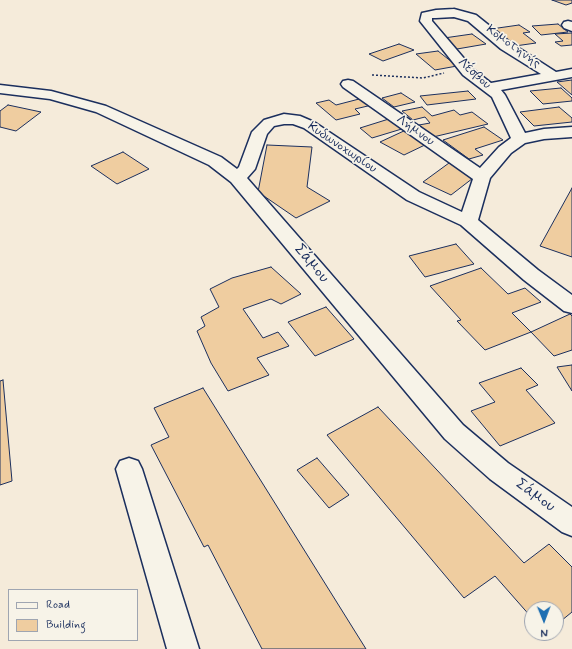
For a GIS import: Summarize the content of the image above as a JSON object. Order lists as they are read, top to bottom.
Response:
{
  "streets": {
    "street": [
      "Κομοτηνής",
      "Λέσβου",
      "Λήμνου",
      "Κυδωνοχωρίου",
      "Σάμου"
    ]
  },
  "crossings": [
    ["Κομοτηνής", "Λέσβου"],
    ["Κυδωνοχωρίου", "Σάμου"]
  ],
  "legend": ["Road", "Building"],
  "north": "bottom"
}
